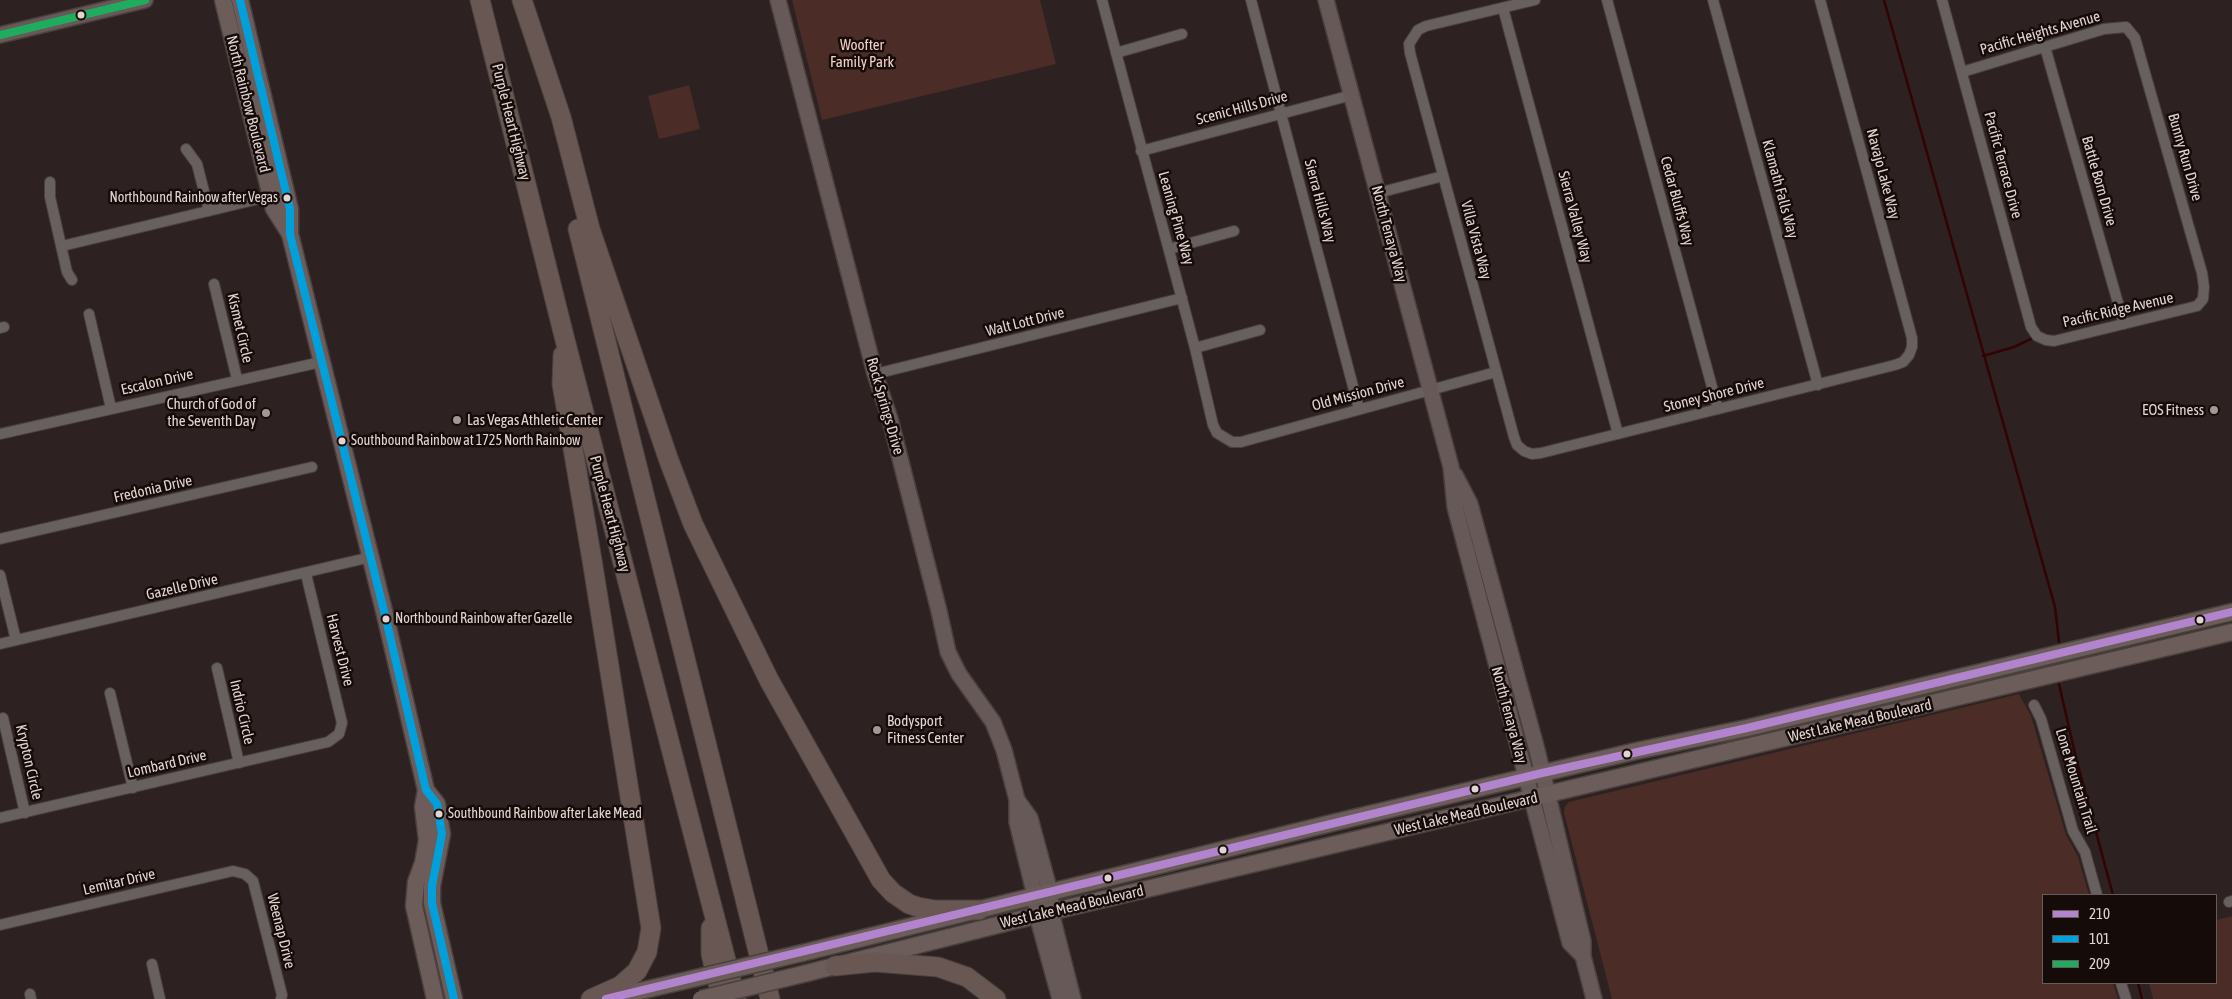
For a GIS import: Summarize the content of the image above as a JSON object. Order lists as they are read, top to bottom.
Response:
{
  "streets": {
    "highway": ["Purple Heart Highway"],
    "main road": [
      "North Rainbow Boulevard",
      "North Tenaya Way",
      "Rock Springs Drive",
      "West Lake Mead Boulevard"
    ],
    "street": [
      "Pacific Heights Avenue",
      "Scenic Hills Drive",
      "Bunny Run Drive",
      "Pacific Terrace Drive",
      "Navajo Lake Way",
      "Battle Born Drive",
      "Klamath Falls Way",
      "Sierra Hills Way",
      "Cedar Bluffs Way",
      "Sierra Valley Way",
      "Leaning Pine Way",
      "Villa Vista Way",
      "Pacific Ridge Avenue",
      "Walt Lott Drive",
      "Kismet Circle",
      "Escalon Drive",
      "Old Mission Drive",
      "Stoney Shore Drive",
      "Fredonia Drive",
      "Gazelle Drive",
      "Harvest Drive",
      "Indrio Circle",
      "Krypton Circle",
      "Lombard Drive",
      "Lone Mountain Trail",
      "Lemitar Drive",
      "Weenap Drive"
    ]
  },
  "crossings": [
    ["Pacific Heights Avenue", "Bunny Run Drive"],
    ["Pacific Heights Avenue", "Pacific Terrace Drive"],
    ["Pacific Heights Avenue", "Battle Born Drive"],
    ["North Rainbow Boulevard", "Escalon Drive"],
    ["North Rainbow Boulevard", "Gazelle Drive"],
    ["Scenic Hills Drive", "Sierra Hills Way"],
    ["Scenic Hills Drive", "Leaning Pine Way"],
    ["Scenic Hills Drive", "North Tenaya Way"],
    ["Bunny Run Drive", "Pacific Ridge Avenue"],
    ["Pacific Terrace Drive", "Pacific Ridge Avenue"],
    ["Navajo Lake Way", "Stoney Shore Drive"],
    ["Battle Born Drive", "Pacific Ridge Avenue"],
    ["Klamath Falls Way", "Stoney Shore Drive"],
    ["Sierra Hills Way", "Old Mission Drive"],
    ["Cedar Bluffs Way", "Stoney Shore Drive"],
    ["Sierra Valley Way", "Villa Vista Way"],
    ["Sierra Valley Way", "Stoney Shore Drive"],
    ["Leaning Pine Way", "Walt Lott Drive"],
    ["Leaning Pine Way", "Old Mission Drive"],
    ["North Tenaya Way", "Old Mission Drive"],
    ["North Tenaya Way", "West Lake Mead Boulevard"],
    ["Villa Vista Way", "Old Mission Drive"],
    ["Villa Vista Way", "Stoney Shore Drive"],
    ["Walt Lott Drive", "Rock Springs Drive"],
    ["Kismet Circle", "Escalon Drive"],
    ["Rock Springs Drive", "West Lake Mead Boulevard"],
    ["Gazelle Drive", "Harvest Drive"],
    ["Harvest Drive", "Lombard Drive"],
    ["Indrio Circle", "Lombard Drive"],
    ["Krypton Circle", "Lombard Drive"],
    ["Lemitar Drive", "Weenap Drive"]
  ],
  "parks": ["Woofter Family Park"],
  "places": [
    "Northbound Rainbow after Vegas",
    "EOS Fitness",
    "Church of God of the Seventh Day",
    "Las Vegas Athletic Center",
    "Southbound Rainbow at 1725 North Rainbow",
    "Northbound Rainbow after Gazelle",
    "Bodysport Fitness Center",
    "Southbound Rainbow after Lake Mead"
  ],
  "lines": ["transit line 101", "transit line 209", "transit line 210"],
  "legend": ["210", "101", "209"]
}
